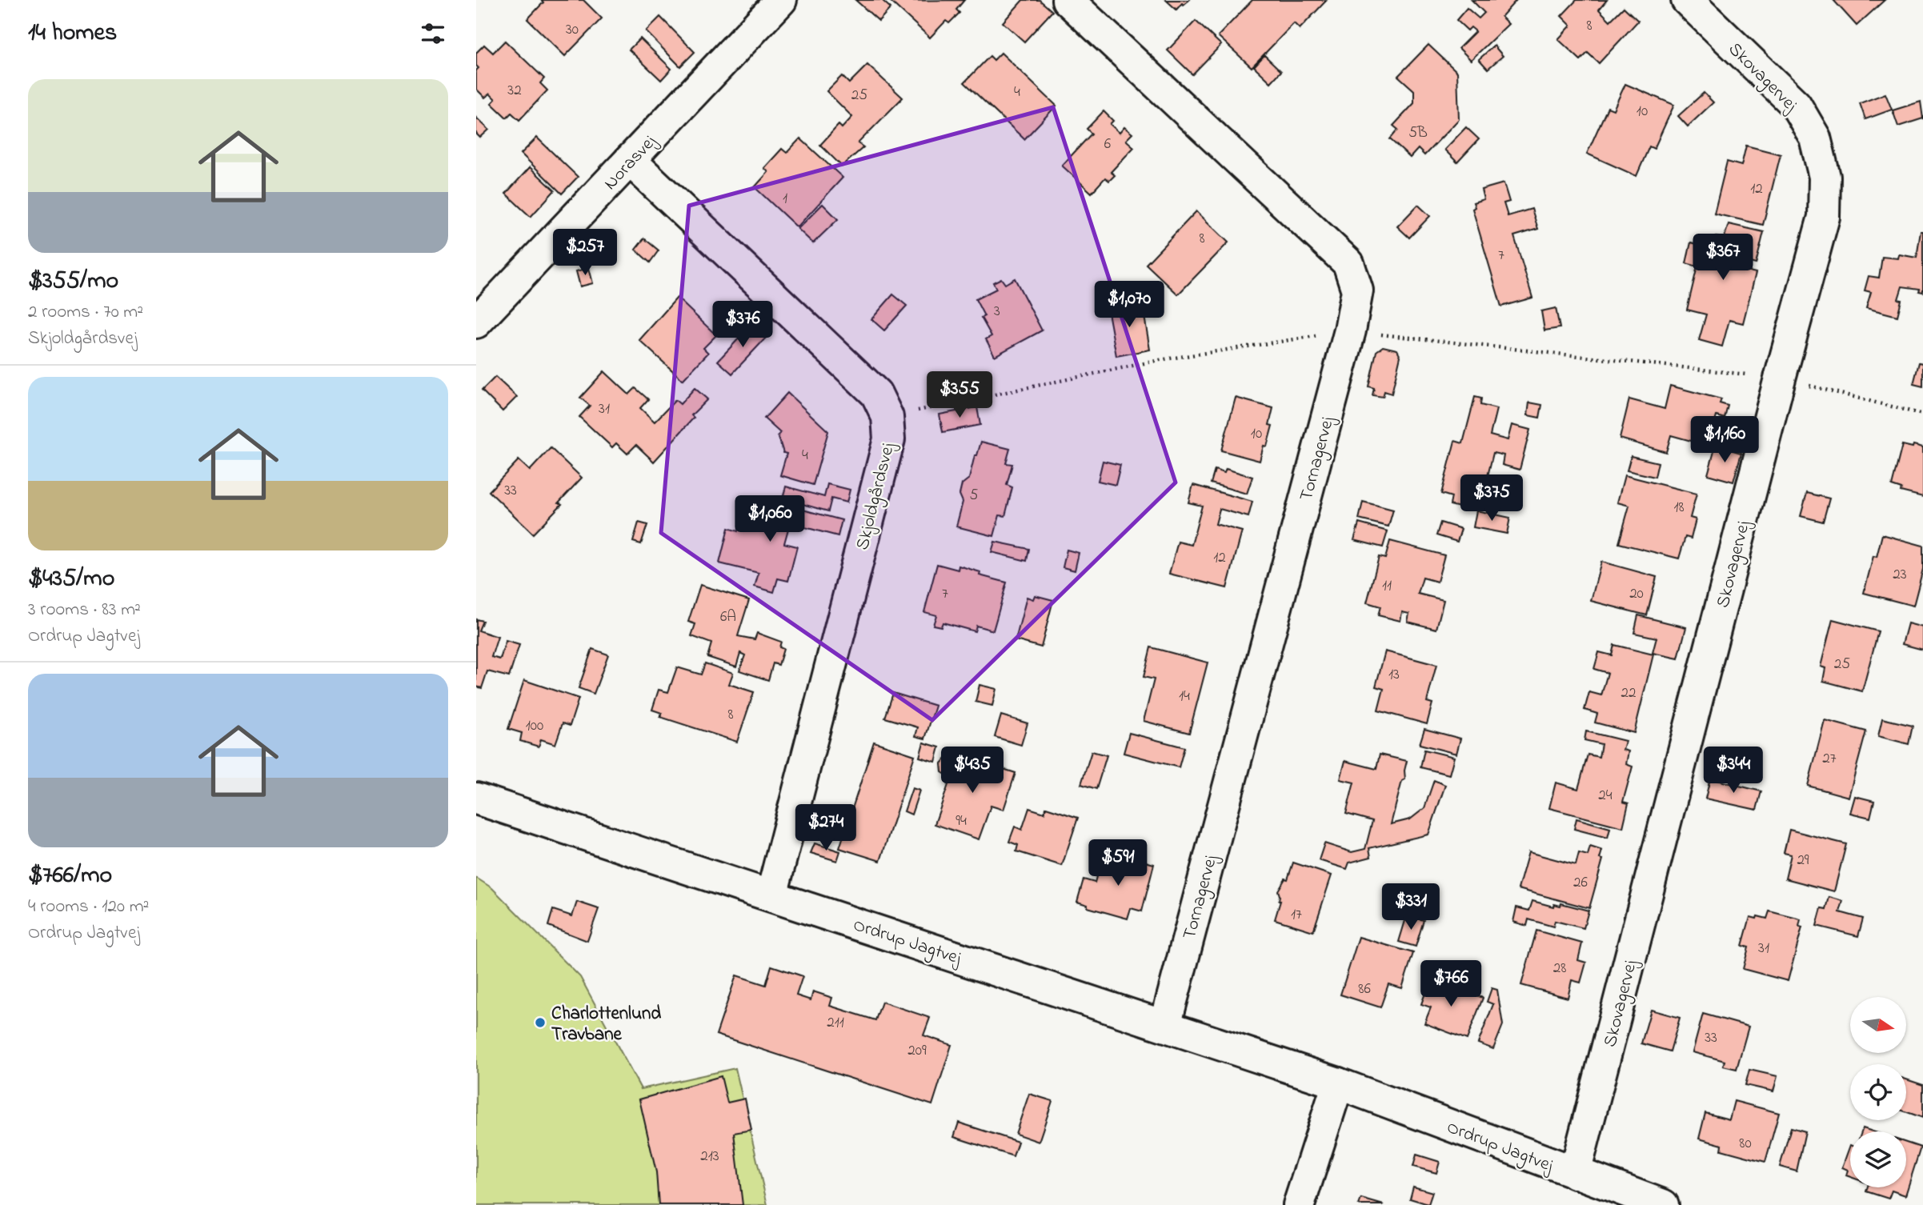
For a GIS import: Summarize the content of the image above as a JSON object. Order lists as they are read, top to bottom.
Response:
{
  "streets": {
    "street": [
      "Skovagervej",
      "Norasvej",
      "Tornagervej",
      "Skjoldgårdsvej",
      "Ordrup Jagtvej"
    ]
  },
  "crossings": [
    ["Skovagervej", "Ordrup Jagtvej"],
    ["Norasvej", "Skjoldgårdsvej"],
    ["Tornagervej", "Ordrup Jagtvej"],
    ["Skjoldgårdsvej", "Ordrup Jagtvej"]
  ],
  "places": ["Charlottenlund Travbane"],
  "house_numbers": [
    "8",
    "30",
    "32",
    "4",
    "25",
    "10",
    "5B",
    "6",
    "12",
    "1",
    "8",
    "7",
    "3",
    "31",
    "10",
    "4",
    "33",
    "5",
    "18",
    "12",
    "23",
    "11",
    "7",
    "20",
    "6A",
    "25",
    "13",
    "22",
    "14",
    "8",
    "100",
    "27",
    "24",
    "94",
    "29",
    "26",
    "17",
    "31",
    "28",
    "86",
    "211",
    "33",
    "209",
    "80",
    "213"
  ],
  "north": "right",
  "page": {
    "heading": "14 homes",
    "list": [
      {
        "name": "$355/mo",
        "note": "2 rooms · 70 m² · Skjoldgårdsvej"
      },
      {
        "name": "$435/mo",
        "note": "3 rooms · 83 m² · Ordrup Jagtvej"
      },
      {
        "name": "$766/mo",
        "note": "4 rooms · 120 m² · Ordrup Jagtvej"
      }
    ],
    "price": [
      "$257",
      "$367",
      "$1,070",
      "$376",
      "$355",
      "$1,160",
      "$375",
      "$1,060",
      "$435",
      "$344",
      "$274",
      "$591",
      "$331",
      "$766"
    ]
  }
}
